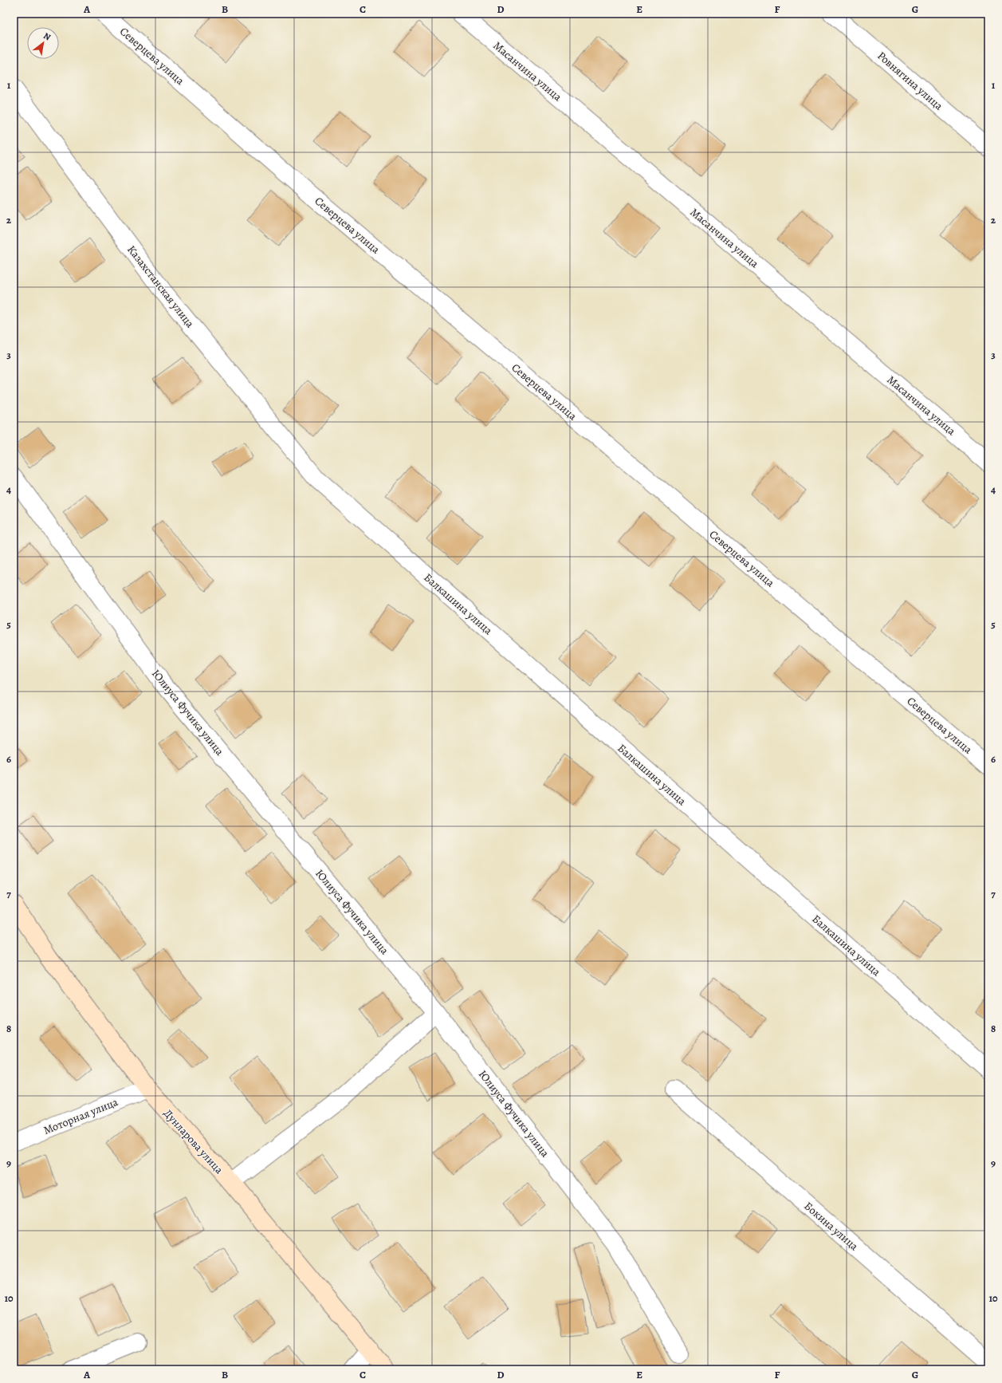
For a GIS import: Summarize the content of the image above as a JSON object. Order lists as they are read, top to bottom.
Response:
{
  "streets": {
    "main road": ["Дунларова улица"],
    "street": [
      "Северцева улица",
      "Масанчина улица",
      "Ровнягина улица",
      "Казахстанская улица",
      "Балкашина улица",
      "Юлиуса Фучика улица",
      "Моторная улица",
      "Бокина улица"
    ]
  },
  "crossings": [
    ["Казахстанская улица", "Балкашина улица"],
    ["Моторная улица", "Дунларова улица"]
  ],
  "north": "top right",
  "grid": {
    "columns": [
      "A",
      "B",
      "C",
      "D",
      "E",
      "F",
      "G"
    ],
    "rows": [
      "1",
      "2",
      "3",
      "4",
      "5",
      "6",
      "7",
      "8",
      "9",
      "10"
    ]
  }
}
